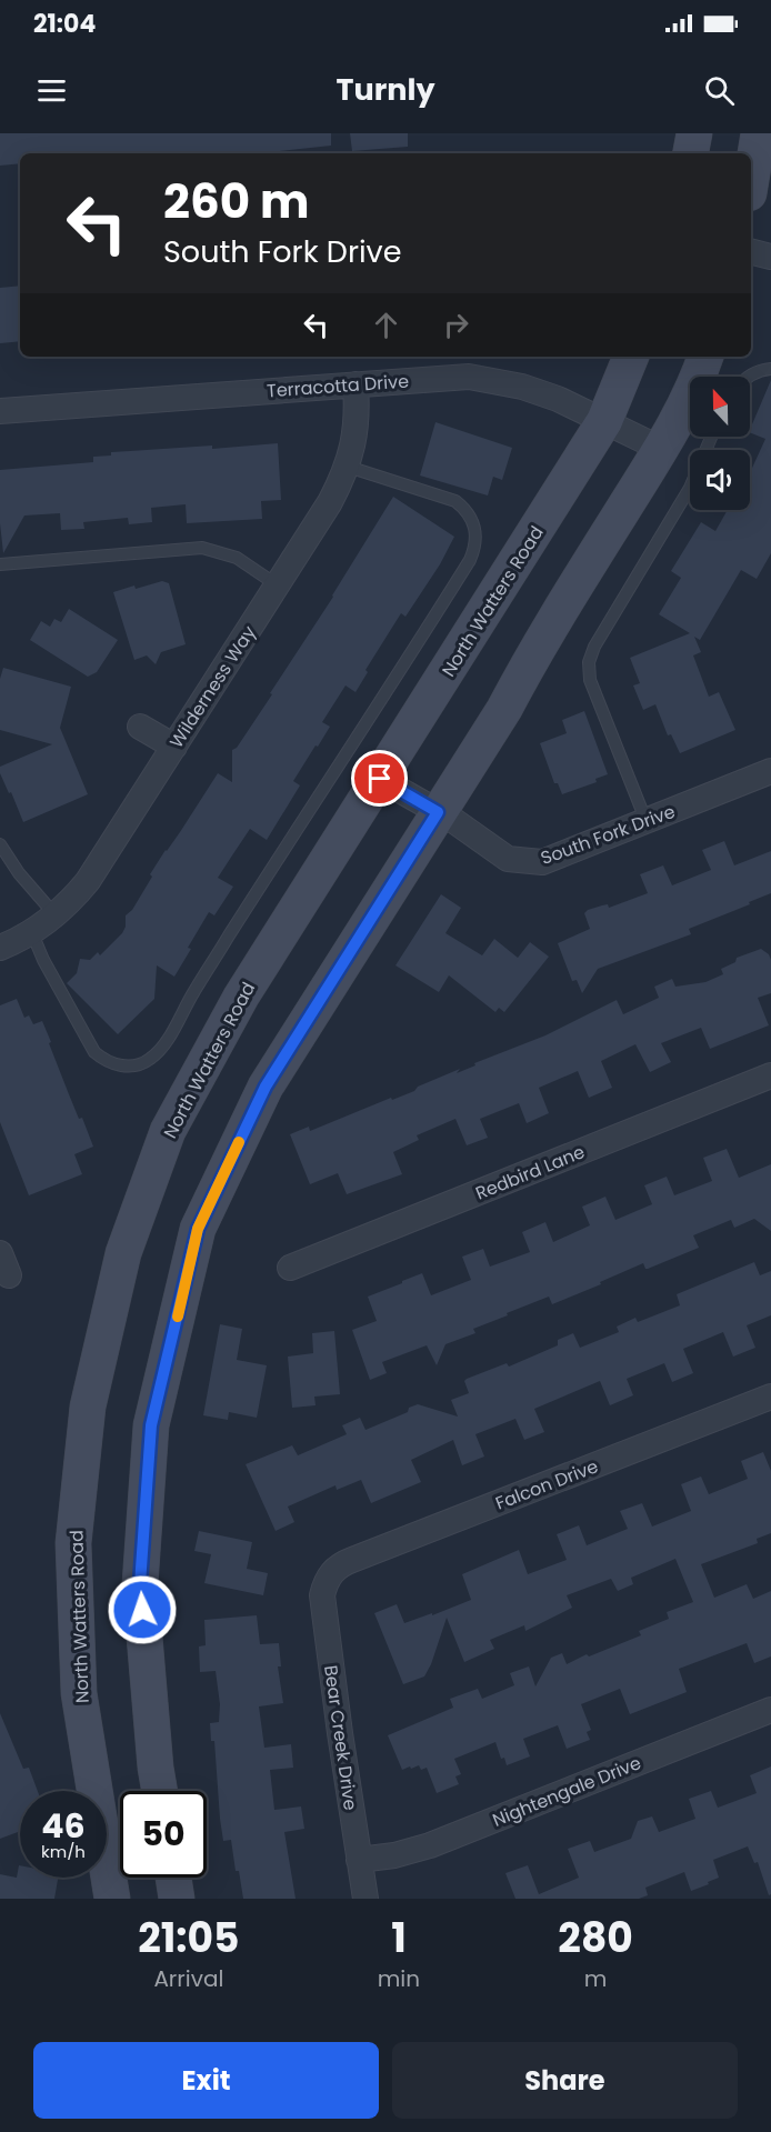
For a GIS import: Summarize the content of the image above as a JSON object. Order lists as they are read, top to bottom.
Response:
{
  "streets": {
    "main road": ["North Watters Road"],
    "street": [
      "Terracotta Drive",
      "Wilderness Way",
      "South Fork Drive",
      "Redbird Lane",
      "Falcon Drive",
      "Bear Creek Drive",
      "Nightengale Drive"
    ]
  },
  "crossings": [
    ["Terracotta Drive", "North Watters Road"],
    ["Terracotta Drive", "Wilderness Way"],
    ["North Watters Road", "South Fork Drive"],
    ["Falcon Drive", "Bear Creek Drive"],
    ["Bear Creek Drive", "Nightengale Drive"]
  ],
  "north": "top",
  "page": {
    "status": "21:04",
    "header": "Turnly",
    "turn": ["260 m", "South Fork Drive"],
    "speed": "46 km/h",
    "limit": "50",
    "eta": [
      "21:05",
      "Arrival",
      "1",
      "min",
      "280",
      "m"
    ],
    "buttons": ["Exit", "Share"]
  }
}
